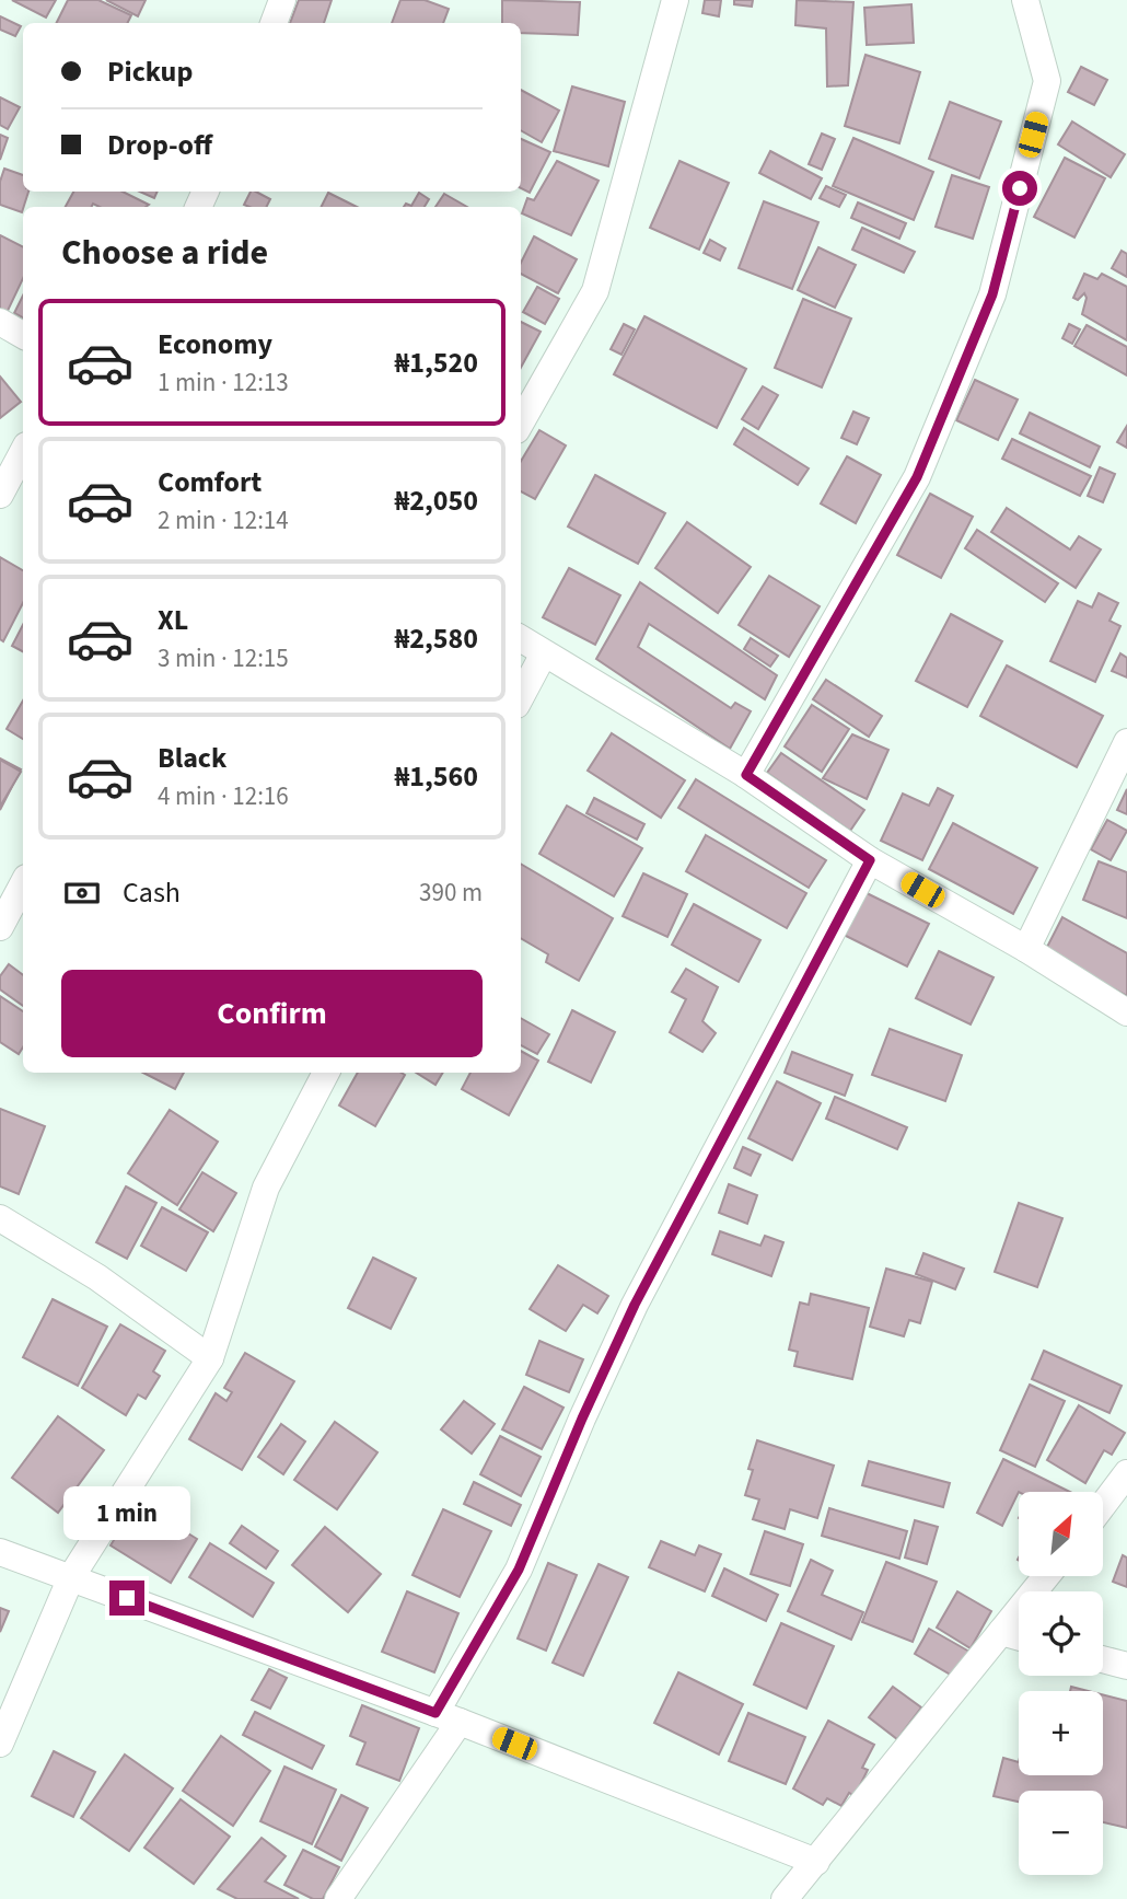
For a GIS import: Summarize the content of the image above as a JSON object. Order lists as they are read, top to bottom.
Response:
{
  "north": "top right",
  "page": {
    "banner": ["Pickup", "Drop-off"],
    "heading": "Choose a ride",
    "list": [
      {
        "name": "Economy",
        "note": "1 min · 12:13",
        "value": "₦1,520"
      },
      {
        "name": "Comfort",
        "note": "2 min · 12:14",
        "value": "₦2,050"
      },
      {
        "name": "XL",
        "note": "3 min · 12:15",
        "value": "₦2,580"
      },
      {
        "name": "Black",
        "note": "4 min · 12:16",
        "value": "₦1,560"
      }
    ],
    "pay": ["Cash", "390 m"],
    "buttons": "Confirm",
    "bubble": "1 min",
    "map_buttons": ["+", "−"]
  }
}
